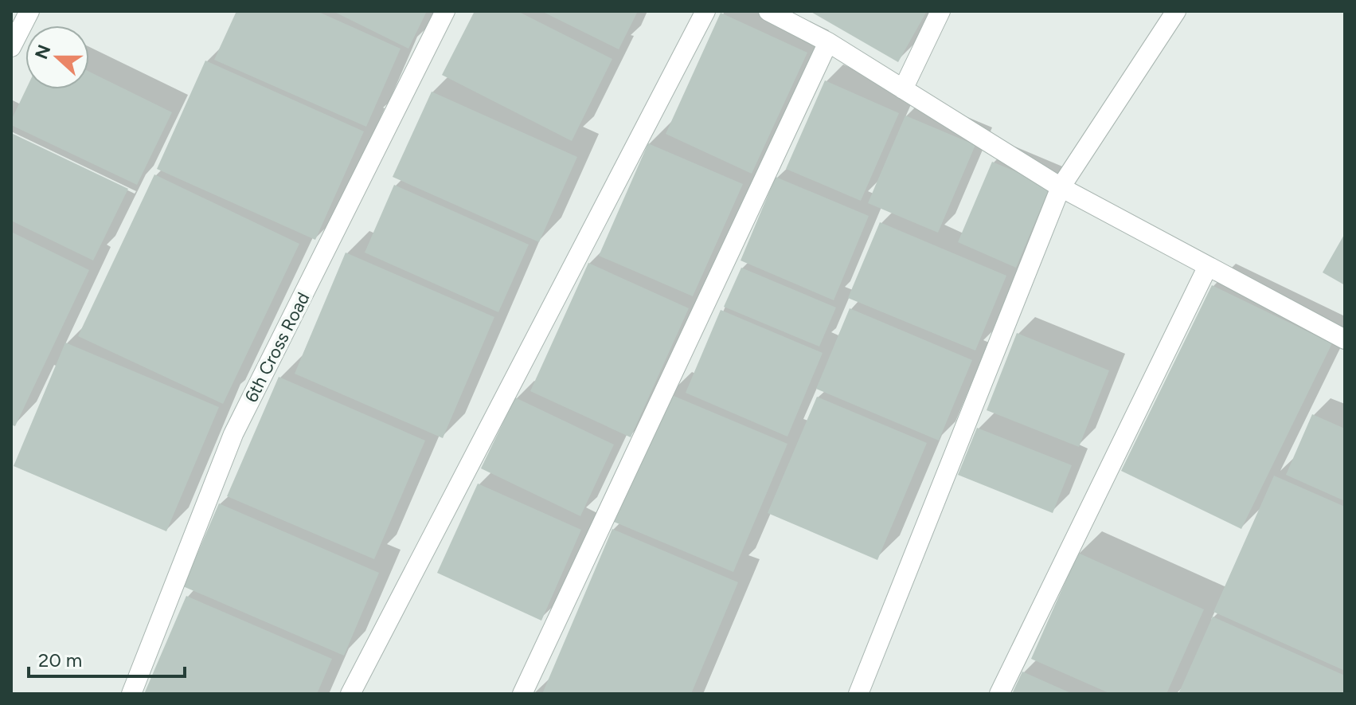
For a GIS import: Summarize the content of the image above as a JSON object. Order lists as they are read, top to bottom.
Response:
{
  "streets": {
    "street": ["6th Cross Road"]
  },
  "scale_bar": "20 m",
  "north": "left"
}
